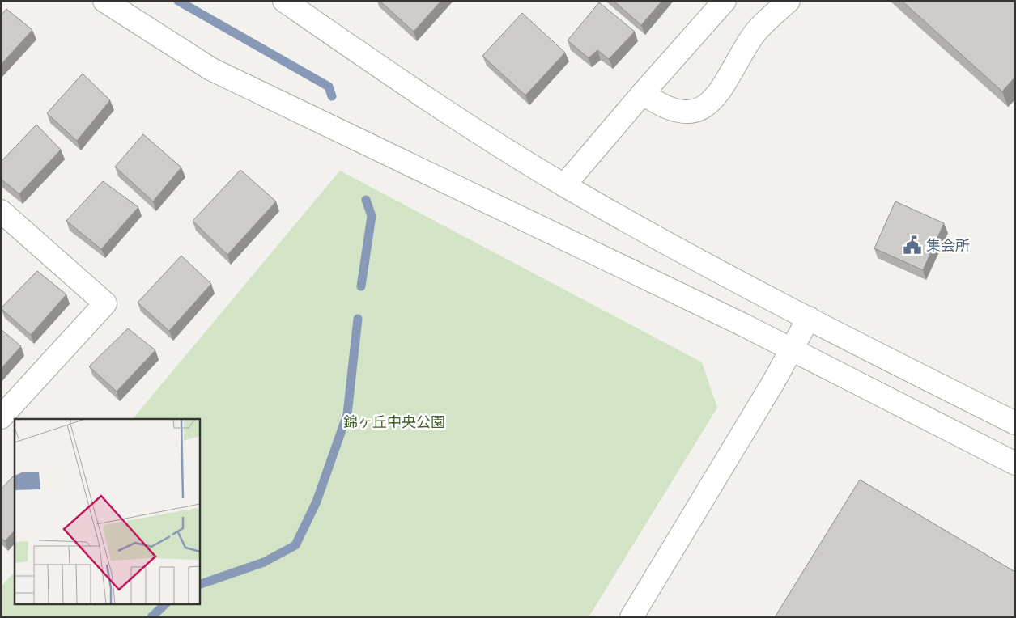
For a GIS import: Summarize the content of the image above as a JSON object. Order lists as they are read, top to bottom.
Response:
{
  "parks": ["錦ヶ丘中央公園"],
  "places": {
    "public building": ["集会所"]
  }
}
